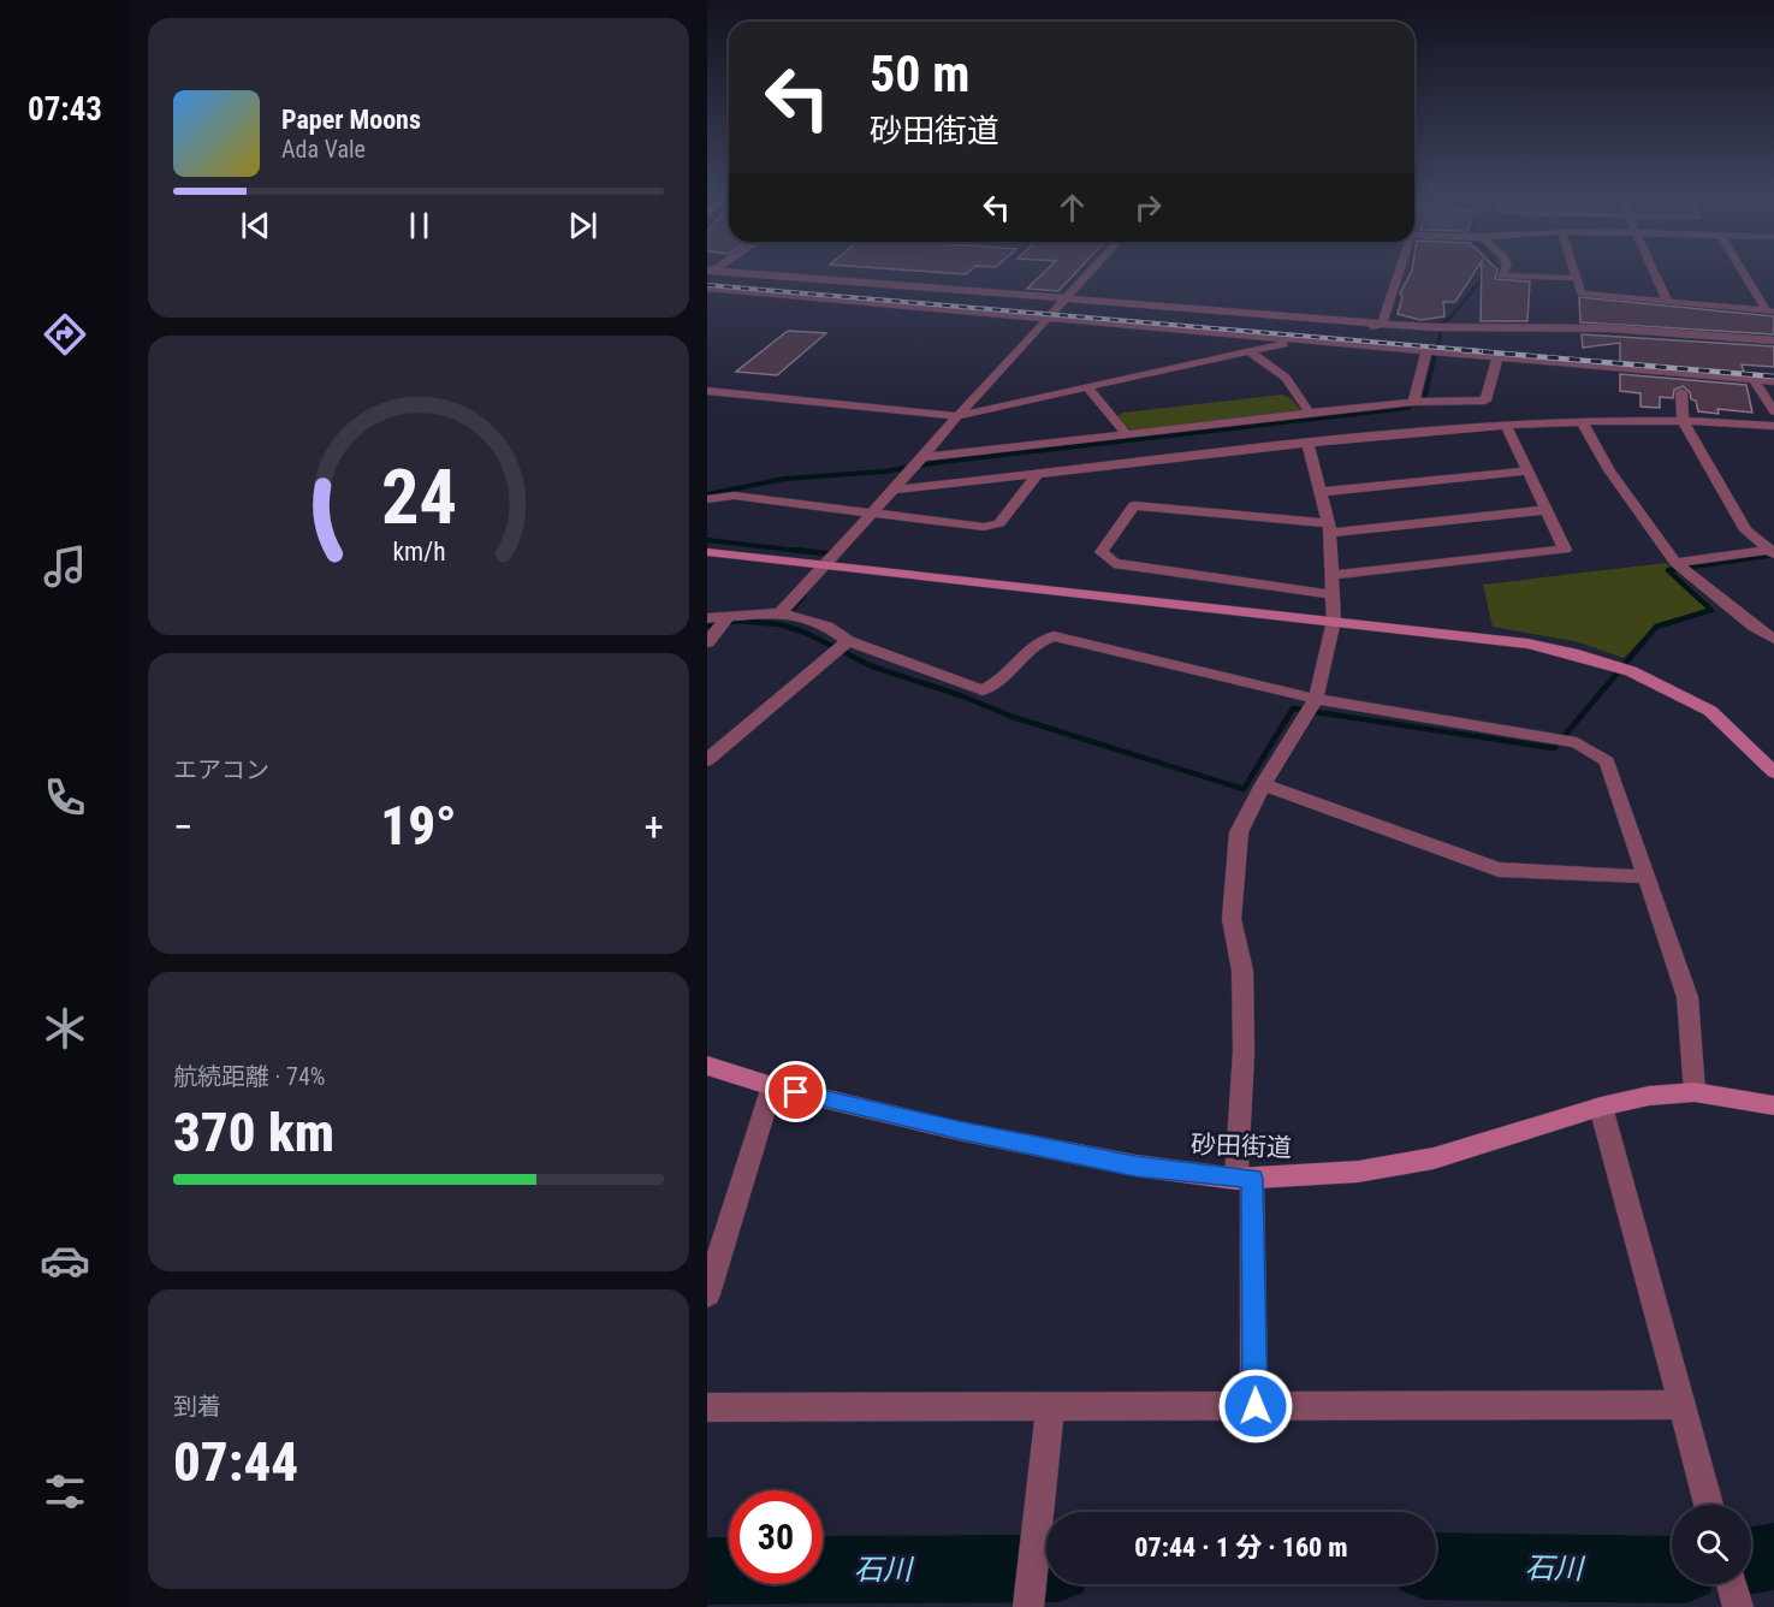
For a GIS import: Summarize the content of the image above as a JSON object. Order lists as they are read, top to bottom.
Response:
{
  "streets": {
    "street": ["砂田街道"]
  },
  "water": ["石川"],
  "page": {
    "tabs": "07:43",
    "turn": ["50 m", "砂田街道"],
    "song": ["Paper Moons", "Ada Vale"],
    "tile": [
      "エアコン",
      ["航続距離 · 74%", "370 km"],
      ["到着", "07:44"]
    ],
    "heat": ["−", "19°", "+"],
    "limit": "30",
    "trip": "07:44 · 1 分 · 160 m",
    "gauge": ["24", "km/h"]
  }
}
